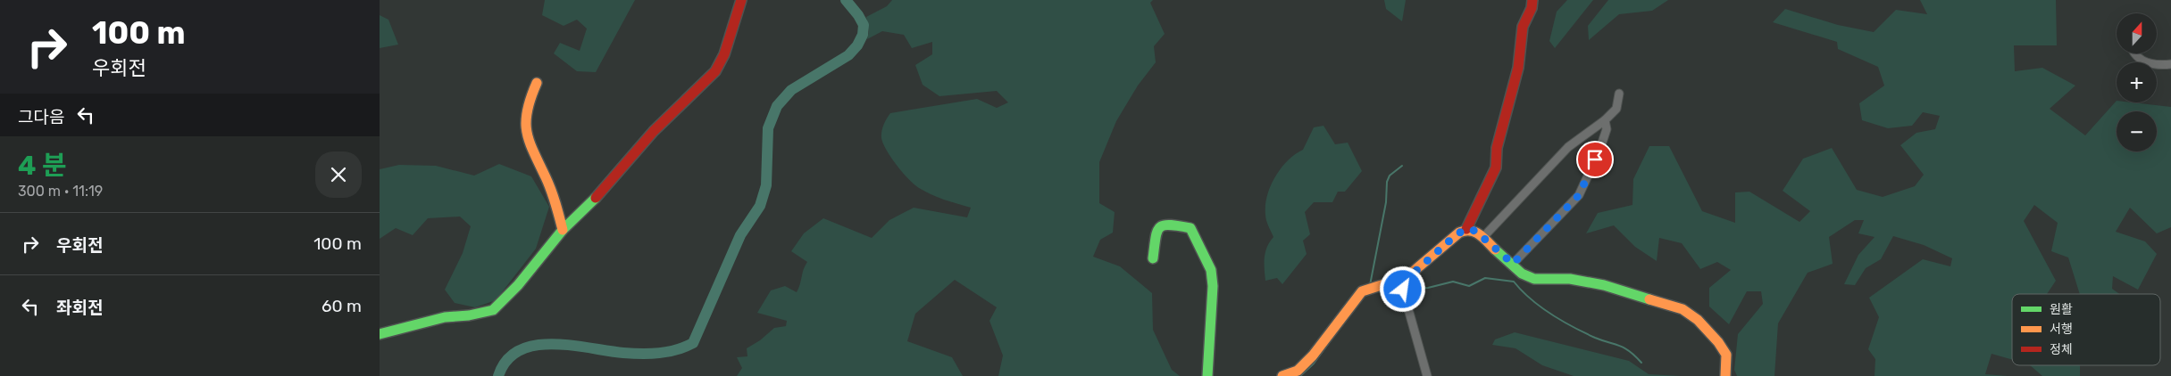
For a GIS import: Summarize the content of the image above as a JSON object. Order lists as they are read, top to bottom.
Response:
{
  "legend": ["원활", "서행", "정체"],
  "north": "top",
  "page": {
    "turn": ["100 m", "우회전"],
    "map_buttons": ["+", "−"],
    "then": "그다음",
    "heading": ["4 분", "300 m · 11:19"],
    "list": [
      {
        "name": "우회전",
        "value": "100 m"
      },
      {
        "name": "좌회전",
        "value": "60 m"
      }
    ]
  }
}
